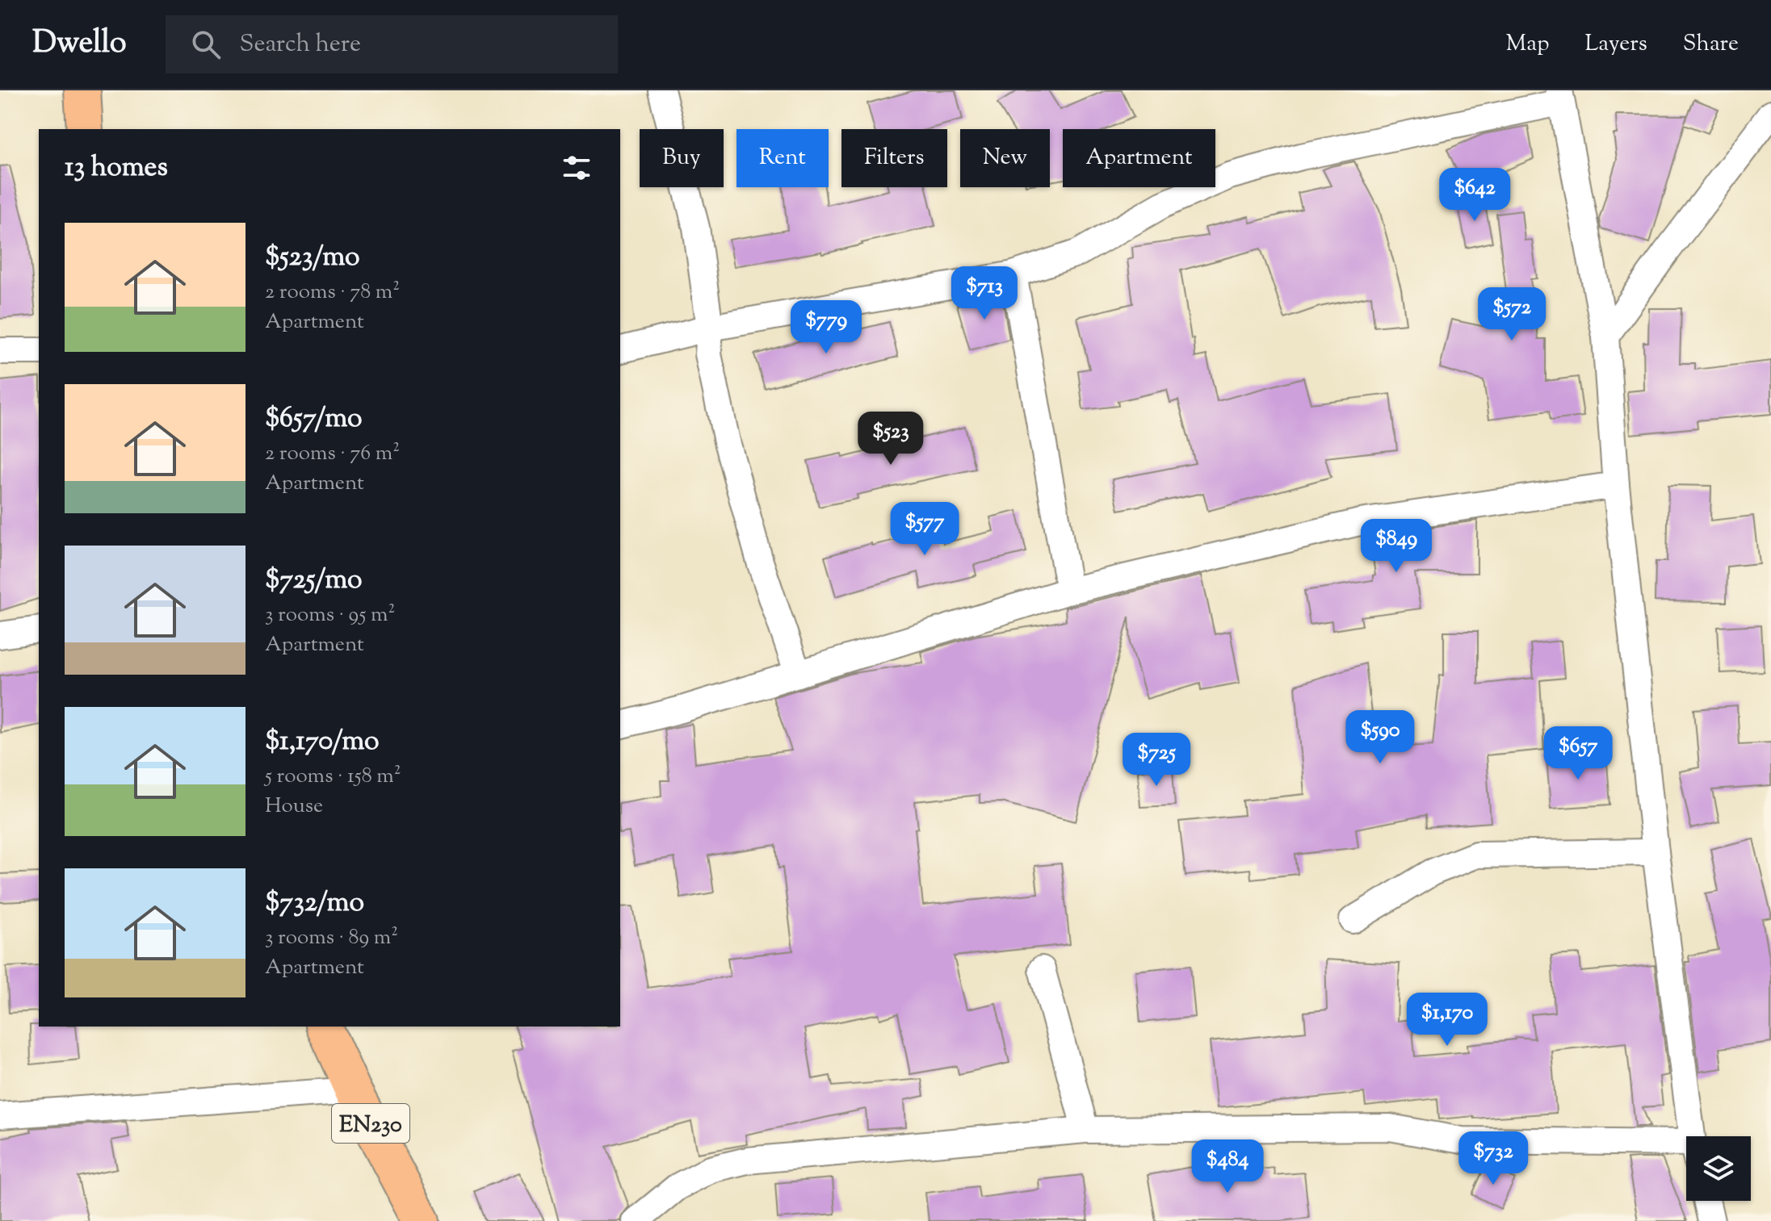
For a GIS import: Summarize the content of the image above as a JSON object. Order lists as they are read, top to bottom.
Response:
{
  "streets": {
    "main road": ["EN230"]
  },
  "page": {
    "header": "Dwello",
    "search": "Search here",
    "nav": ["Map", "Layers", "Share"],
    "chip": [
      "Buy",
      "Rent",
      "Filters",
      "New",
      "Apartment"
    ],
    "heading": "13 homes",
    "price": [
      "$642",
      "$713",
      "$572",
      "$779",
      "$523",
      "$577",
      "$849",
      "$590",
      "$657",
      "$725",
      "$1,170",
      "$732",
      "$484"
    ],
    "list": [
      {
        "name": "$523/mo",
        "note": "2 rooms · 78 m² · Apartment"
      },
      {
        "name": "$657/mo",
        "note": "2 rooms · 76 m² · Apartment"
      },
      {
        "name": "$725/mo",
        "note": "3 rooms · 95 m² · Apartment"
      },
      {
        "name": "$1,170/mo",
        "note": "5 rooms · 158 m² · House"
      },
      {
        "name": "$732/mo",
        "note": "3 rooms · 89 m² · Apartment"
      }
    ]
  }
}
